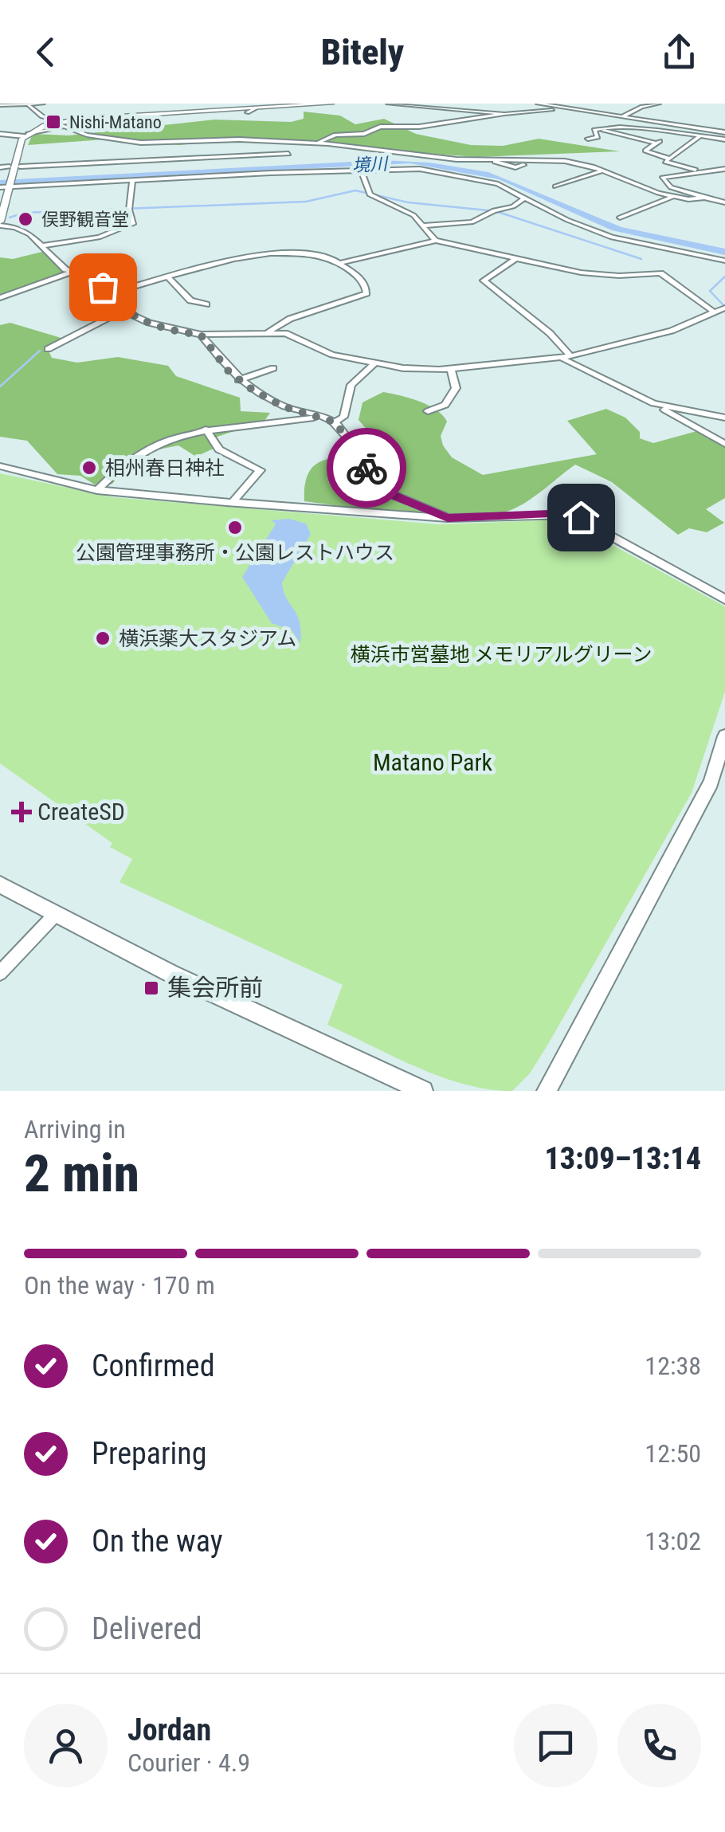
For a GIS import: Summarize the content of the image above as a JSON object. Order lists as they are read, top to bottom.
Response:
{
  "water": ["境川"],
  "parks": ["横浜市営墓地 メモリアルグリーン", "Matano Park"],
  "places": {
    "transit": ["Nishi-Matano", "集会所前"],
    "other": [
      "俣野観音堂",
      "相州春日神社",
      "公園管理事務所・公園レストハウス",
      "横浜薬大スタジアム"
    ],
    "health": ["CreateSD"]
  },
  "page": {
    "header": "Bitely",
    "heading": ["2 min", "Arriving in", "13:09–13:14"],
    "panel": ["Jordan", "Courier · 4.9"],
    "bar": "On the way · 170 m",
    "list": [
      ["Confirmed", "12:38"],
      ["Preparing", "12:50"],
      ["On the way", "13:02"],
      "Delivered"
    ]
  }
}
